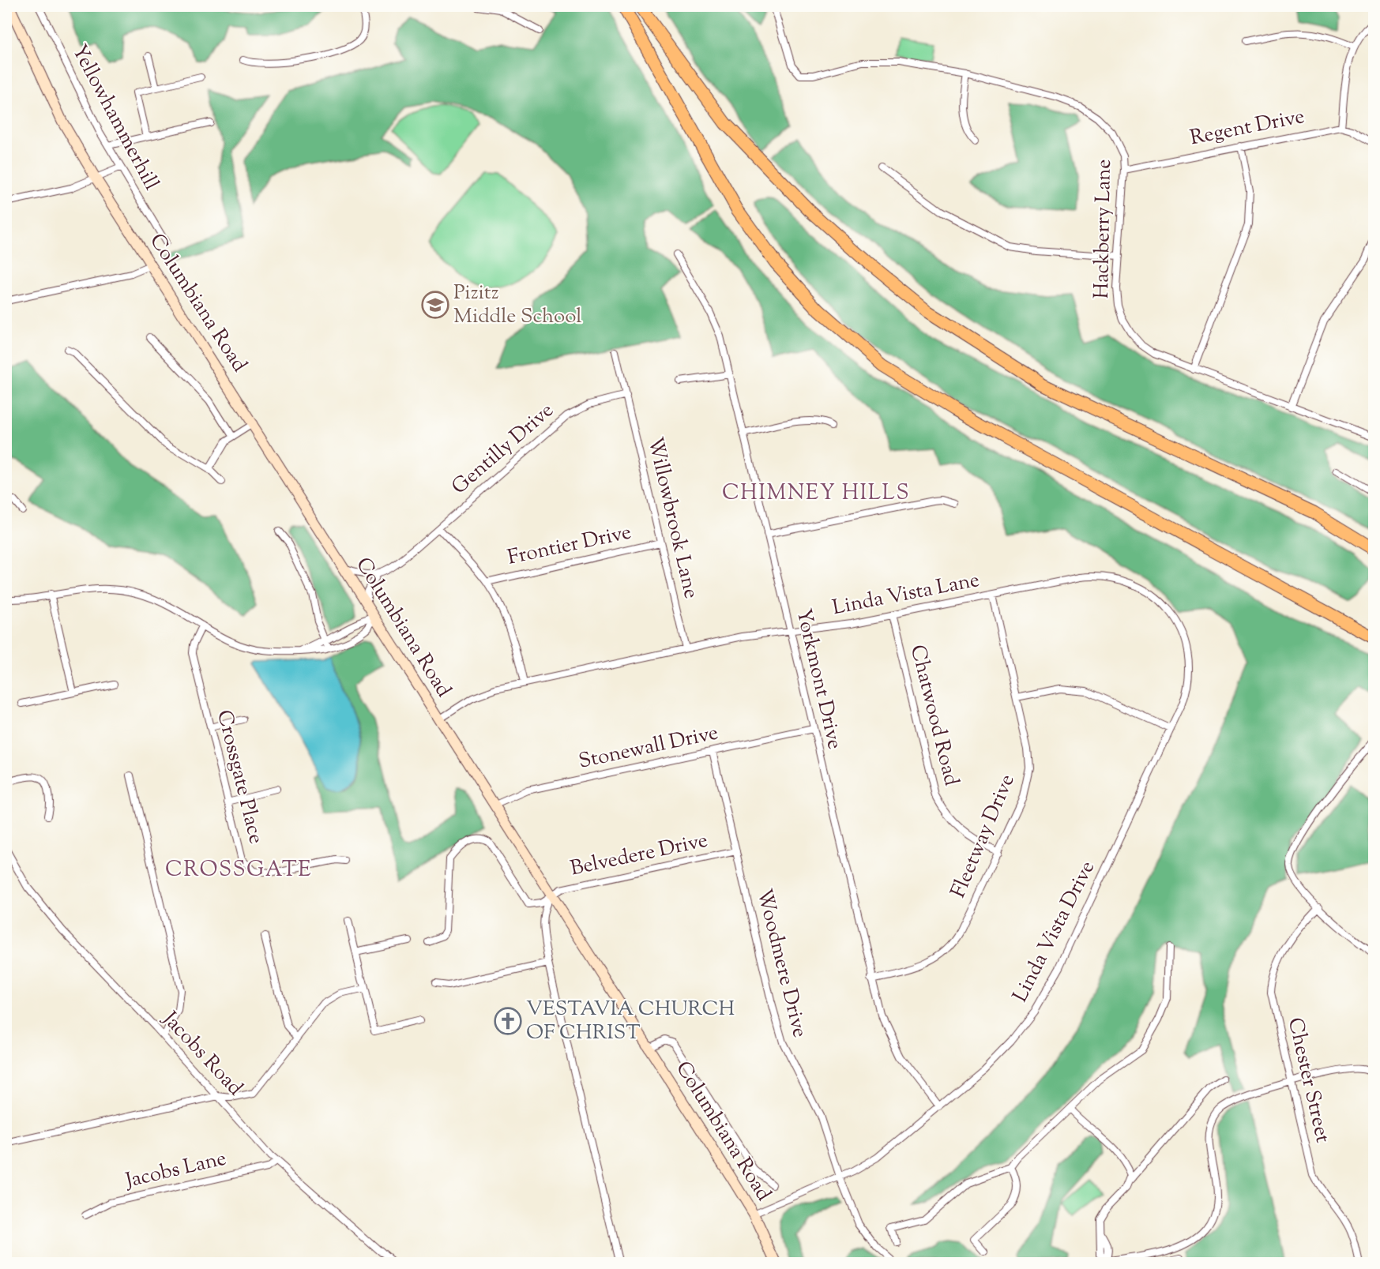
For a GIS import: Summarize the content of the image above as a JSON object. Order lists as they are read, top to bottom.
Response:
{
  "streets": {
    "main road": ["Columbiana Road"],
    "street": [
      "Yellowhammerhill",
      "Regent Drive",
      "Hackberry Lane",
      "Gentilly Drive",
      "Willowbrook Lane",
      "Frontier Drive",
      "Linda Vista Lane",
      "Yorkmont Drive",
      "Chatwood Road",
      "Stonewall Drive",
      "Crossgate Place",
      "Fleetway Drive",
      "Belvedere Drive",
      "Linda Vista Drive",
      "Woodmere Drive",
      "Jacobs Road",
      "Chester Street",
      "Jacobs Lane"
    ]
  },
  "crossings": [
    ["Regent Drive", "Hackberry Lane"],
    ["Columbiana Road", "Linda Vista Lane"],
    ["Columbiana Road", "Stonewall Drive"],
    ["Columbiana Road", "Belvedere Drive"],
    ["Columbiana Road", "Linda Vista Drive"],
    ["Gentilly Drive", "Willowbrook Lane"],
    ["Willowbrook Lane", "Frontier Drive"],
    ["Willowbrook Lane", "Linda Vista Lane"],
    ["Linda Vista Lane", "Yorkmont Drive"],
    ["Linda Vista Lane", "Chatwood Road"],
    ["Linda Vista Lane", "Fleetway Drive"],
    ["Linda Vista Lane", "Linda Vista Drive"],
    ["Yorkmont Drive", "Stonewall Drive"],
    ["Yorkmont Drive", "Fleetway Drive"],
    ["Yorkmont Drive", "Linda Vista Drive"],
    ["Chatwood Road", "Fleetway Drive"],
    ["Stonewall Drive", "Woodmere Drive"],
    ["Belvedere Drive", "Woodmere Drive"],
    ["Linda Vista Drive", "Woodmere Drive"],
    ["Jacobs Road", "Jacobs Lane"]
  ],
  "districts": ["CHIMNEY HILLS", "CROSSGATE"],
  "places": {
    "school or university": ["Pizitz Middle School"],
    "church": ["VESTAVIA CHURCH OF CHRIST"]
  }
}
